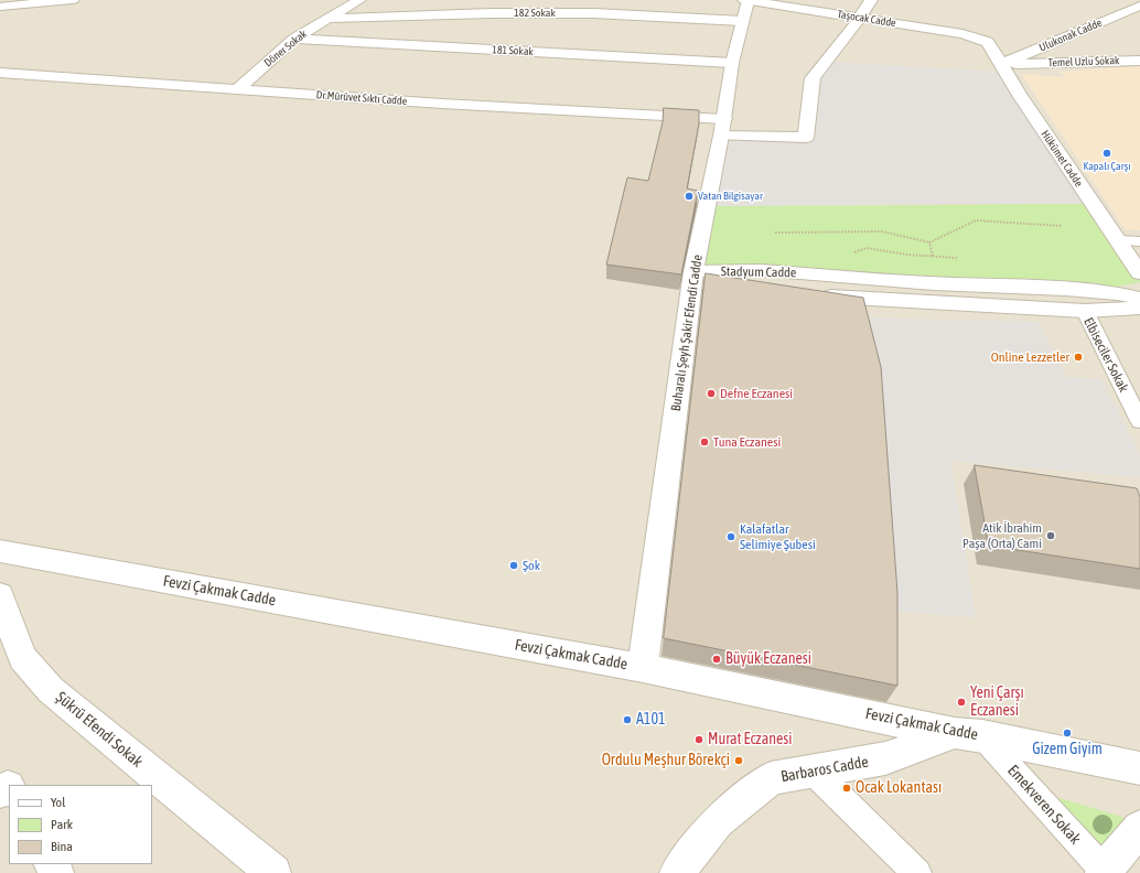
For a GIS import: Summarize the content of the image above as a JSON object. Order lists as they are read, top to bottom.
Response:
{
  "streets": {
    "street": [
      "182 Sokak",
      "Taşocak Cadde",
      "Ulukonak Cadde",
      "Döner Sokak",
      "181 Sokak",
      "Temel Uzlu Sokak",
      "Dr.Mürüvet Sıktı Cadde",
      "Hükümet Cadde",
      "Stadyum Cadde",
      "Buharalı Şeyh Şakir Efendi Cadde",
      "Elbiseciler Sokak",
      "Fevzi Çakmak Cadde",
      "Şükrü Efendi Sokak",
      "Barbaros Cadde",
      "Emekveren Sokak"
    ]
  },
  "crossings": [
    ["182 Sokak", "Taşocak Cadde"],
    ["182 Sokak", "Döner Sokak"],
    ["182 Sokak", "Buharalı Şeyh Şakir Efendi Cadde"],
    ["Taşocak Cadde", "Dr.Mürüvet Sıktı Cadde"],
    ["Taşocak Cadde", "Hükümet Cadde"],
    ["Taşocak Cadde", "Buharalı Şeyh Şakir Efendi Cadde"],
    ["Ulukonak Cadde", "Temel Uzlu Sokak"],
    ["Ulukonak Cadde", "Hükümet Cadde"],
    ["Döner Sokak", "181 Sokak"],
    ["Döner Sokak", "Dr.Mürüvet Sıktı Cadde"],
    ["181 Sokak", "Buharalı Şeyh Şakir Efendi Cadde"],
    ["Temel Uzlu Sokak", "Hükümet Cadde"],
    ["Dr.Mürüvet Sıktı Cadde", "Buharalı Şeyh Şakir Efendi Cadde"],
    ["Stadyum Cadde", "Buharalı Şeyh Şakir Efendi Cadde"],
    ["Buharalı Şeyh Şakir Efendi Cadde", "Fevzi Çakmak Cadde"],
    ["Fevzi Çakmak Cadde", "Barbaros Cadde"],
    ["Fevzi Çakmak Cadde", "Emekveren Sokak"],
    ["Barbaros Cadde", "Emekveren Sokak"]
  ],
  "places": [
    "Kapalı Çarşı",
    "Vatan Bilgisayar",
    "Online Lezzetler",
    "Defne Eczanesi",
    "Tuna Eczanesi",
    "Atik İbrahim Paşa (Orta) Cami",
    "Kalafatlar Selimiye Şubesi",
    "Şok",
    "Büyük Eczanesi",
    "Yeni Çarşı Eczanesi",
    "A101",
    "Gizem Giyim",
    "Murat Eczanesi",
    "Ordulu Meşhur Börekçi",
    "Ocak Lokantası"
  ],
  "legend": ["Yol", "Park", "Bina"]
}
